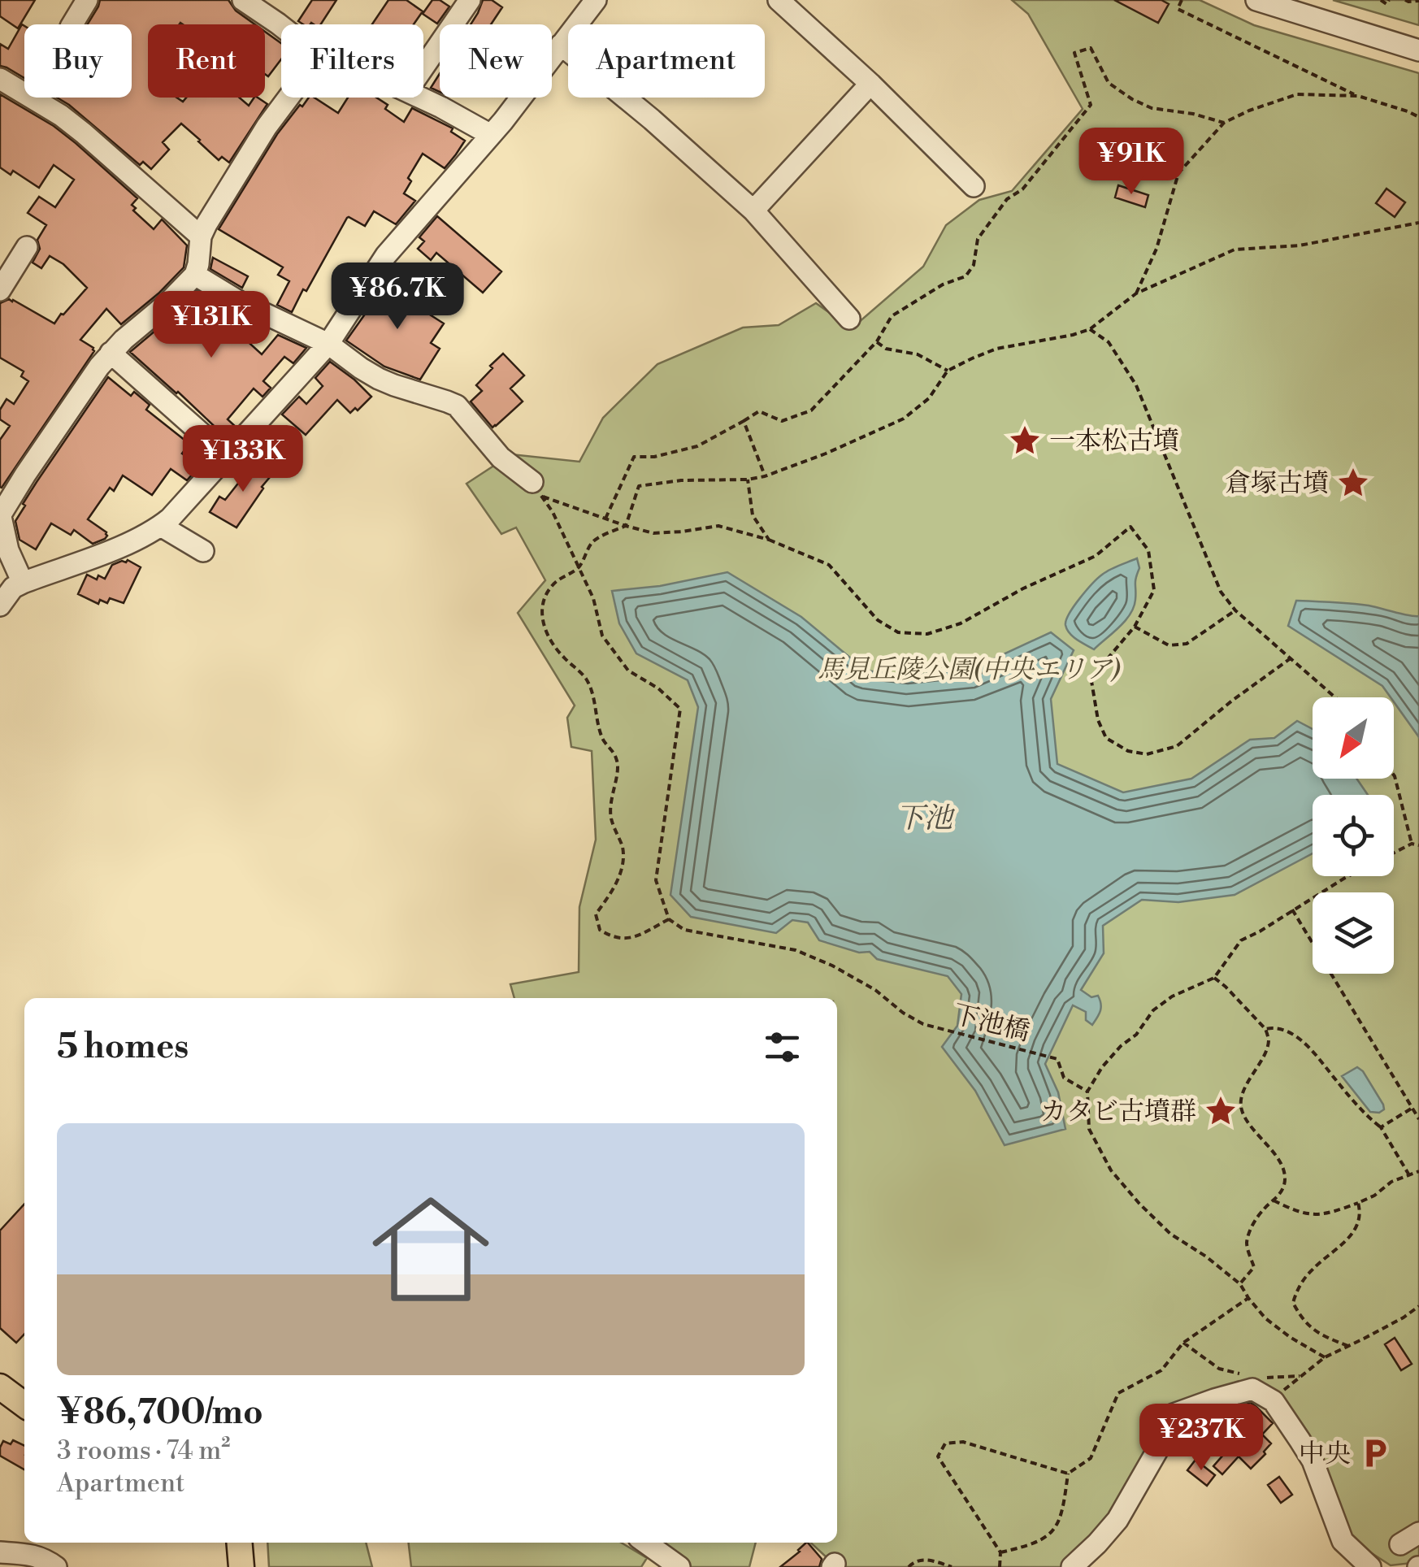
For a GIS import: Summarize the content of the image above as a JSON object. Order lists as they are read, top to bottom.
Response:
{
  "streets": {
    "path": ["下池橋"]
  },
  "water": ["下池"],
  "parks": ["馬見丘陵公園(中央エリア)"],
  "places": {
    "place": ["一本松古墳", "倉塚古墳", "カタビ古墳群"],
    "parking": ["中央"]
  },
  "north": "bottom left",
  "page": {
    "chip": [
      "Buy",
      "Rent",
      "Filters",
      "New",
      "Apartment"
    ],
    "price": [
      "¥91K",
      "¥86.7K",
      "¥131K",
      "¥133K",
      "¥237K"
    ],
    "heading": "5 homes",
    "list": [
      {
        "name": "¥86,700/mo",
        "note": "3 rooms · 74 m² · Apartment"
      }
    ]
  }
}
